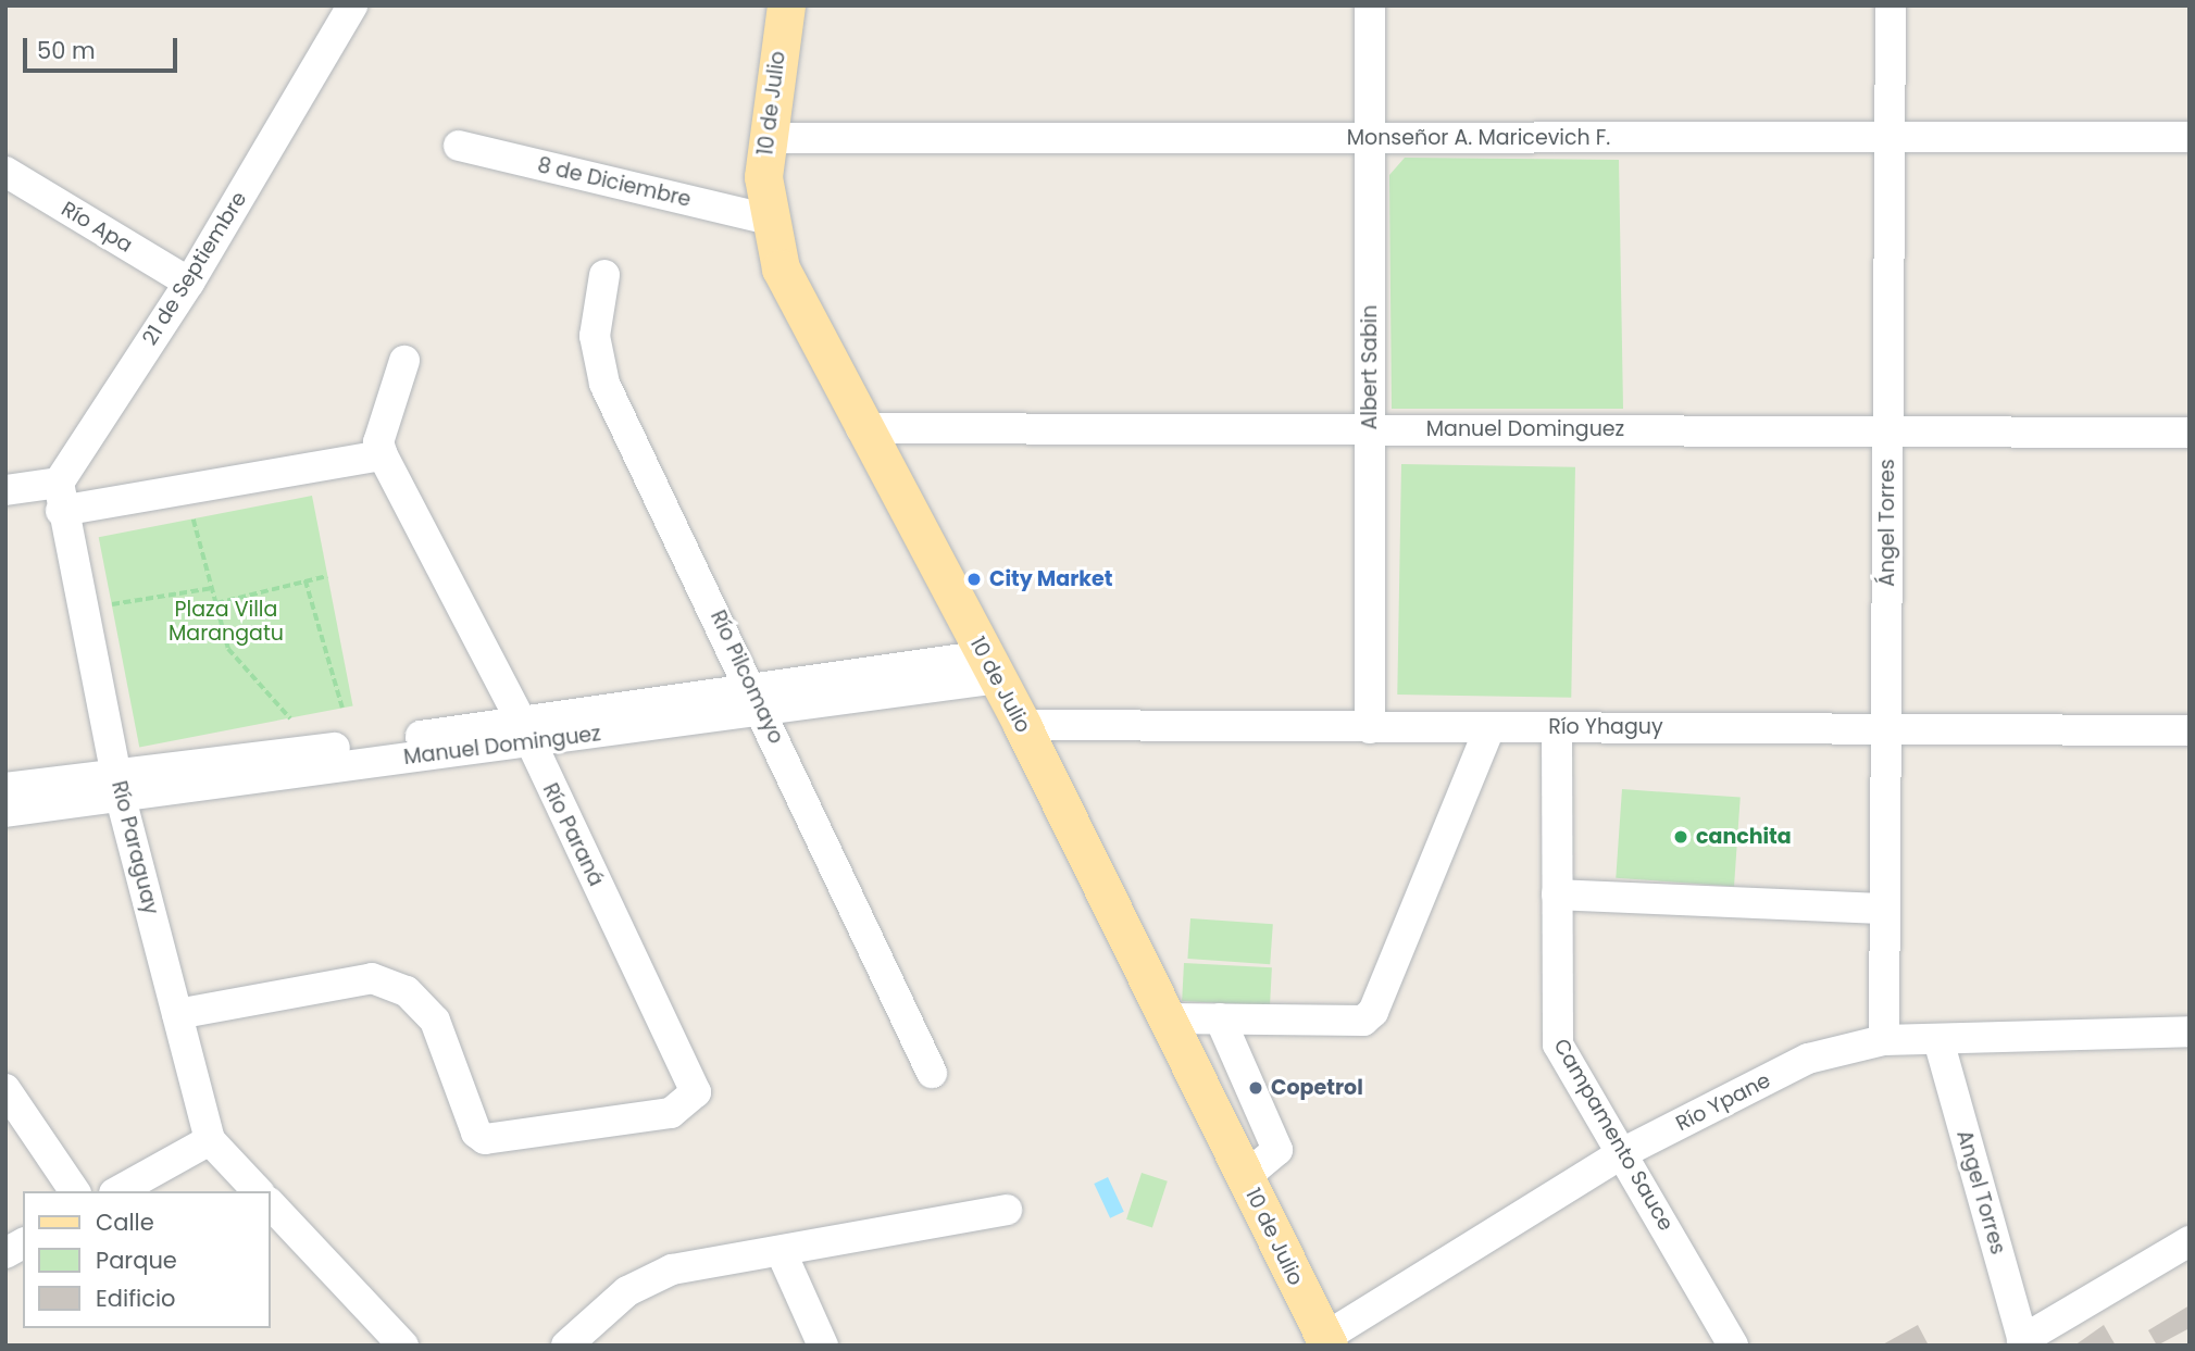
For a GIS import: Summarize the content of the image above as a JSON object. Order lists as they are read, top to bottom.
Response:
{
  "streets": {
    "main road": ["10 de Julio"],
    "street": [
      "Monseñor A. Maricevich F.",
      "8 de Diciembre",
      "Río Apa",
      "21 de Septiembre",
      "Albert Sabin",
      "Manuel Dominguez",
      "Ángel Torres",
      "Río Pilcomayo",
      "Río Yhaguy",
      "Río Paraná",
      "Río Paraguay",
      "Río Ypane",
      "Campamento Sauce",
      "Angel Torres"
    ]
  },
  "crossings": [
    ["10 de Julio", "Monseñor A. Maricevich F."],
    ["10 de Julio", "8 de Diciembre"],
    ["10 de Julio", "Manuel Dominguez"],
    ["10 de Julio", "Río Yhaguy"],
    ["10 de Julio", "Río Ypane"],
    ["Monseñor A. Maricevich F.", "Albert Sabin"],
    ["Monseñor A. Maricevich F.", "Ángel Torres"],
    ["Río Apa", "21 de Septiembre"],
    ["21 de Septiembre", "Río Paraguay"],
    ["Albert Sabin", "Manuel Dominguez"],
    ["Albert Sabin", "Río Yhaguy"],
    ["Manuel Dominguez", "Ángel Torres"],
    ["Manuel Dominguez", "Río Pilcomayo"],
    ["Manuel Dominguez", "Río Paraná"],
    ["Manuel Dominguez", "Río Paraguay"],
    ["Ángel Torres", "Río Yhaguy"],
    ["Ángel Torres", "Río Ypane"],
    ["Río Yhaguy", "Campamento Sauce"],
    ["Río Paraná", "Río Paraguay"],
    ["Río Ypane", "Campamento Sauce"],
    ["Río Ypane", "Angel Torres"]
  ],
  "parks": ["Plaza Villa Marangatu"],
  "places": ["City Market", "canchita", "Copetrol"],
  "legend": ["Calle", "Parque", "Edificio"],
  "scale_bar": "50 m"
}
